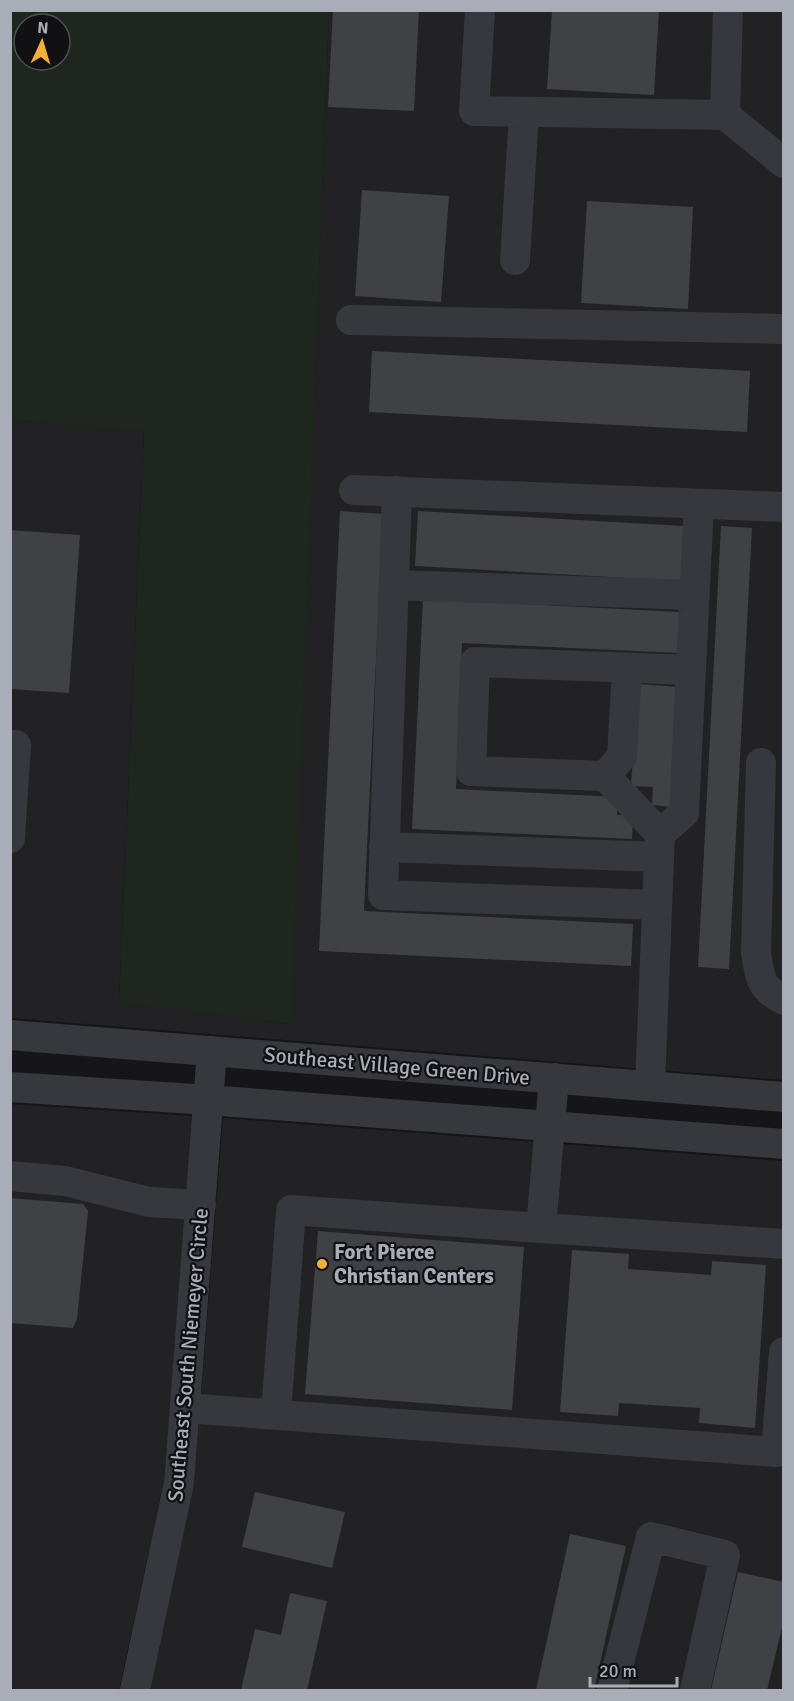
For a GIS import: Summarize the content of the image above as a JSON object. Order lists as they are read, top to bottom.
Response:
{
  "streets": {
    "street": ["Southeast Village Green Drive", "Southeast South Niemeyer Circle"]
  },
  "crossings": [
    ["Southeast Village Green Drive", "Southeast South Niemeyer Circle"]
  ],
  "places": ["Fort Pierce Christian Centers"],
  "scale_bar": "20 m",
  "north": "top"
}
